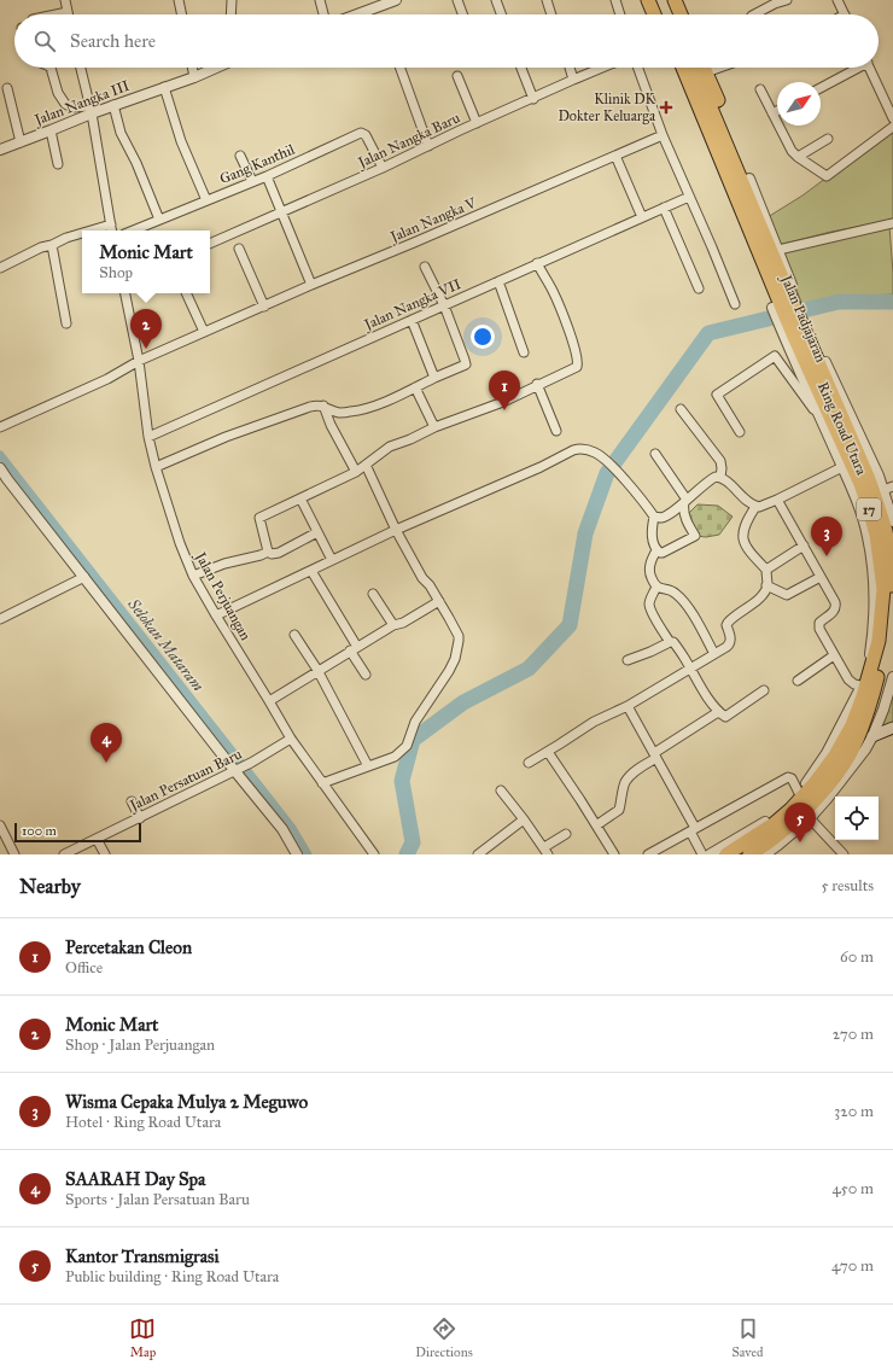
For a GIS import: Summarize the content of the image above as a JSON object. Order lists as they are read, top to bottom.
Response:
{
  "streets": {
    "highway": ["Jalan Padjajaran", "17"],
    "street": [
      "Jalan Nangka III",
      "Jalan Nangka Baru",
      "Gang Kanthil",
      "Jalan Nangka V",
      "Jalan Nangka VII",
      "Ring Road Utara",
      "Jalan Perjuangan",
      "Jalan Persatuan Baru"
    ]
  },
  "crossings": [
    ["Jalan Nangka Baru", "Gang Kanthil"],
    ["Jalan Nangka V", "Jalan Perjuangan"],
    ["Jalan Nangka VII", "Jalan Perjuangan"],
    ["Jalan Padjajaran", "Ring Road Utara"],
    ["Jalan Perjuangan", "Jalan Persatuan Baru"]
  ],
  "water": ["Selokan Mataram"],
  "places": {
    "health": ["Klinik DK Dokter Keluarga"]
  },
  "scale_bar": "100 m",
  "north": "top right",
  "page": {
    "search": "Search here",
    "popup": ["Monic Mart", "Shop"],
    "pins": [
      "2",
      "1",
      "3",
      "4",
      "5"
    ],
    "scale": "100 m",
    "heading": ["Nearby", "5 results"],
    "list": [
      {
        "mark": "1",
        "name": "Percetakan Cleon",
        "note": "Office",
        "value": "60 m"
      },
      {
        "mark": "2",
        "name": "Monic Mart",
        "note": "Shop · Jalan Perjuangan",
        "value": "270 m"
      },
      {
        "mark": "3",
        "name": "Wisma Cepaka Mulya 2 Meguwo",
        "note": "Hotel · Ring Road Utara",
        "value": "320 m"
      },
      {
        "mark": "4",
        "name": "SAARAH Day Spa",
        "note": "Sports · Jalan Persatuan Baru",
        "value": "450 m"
      },
      {
        "mark": "5",
        "name": "Kantor Transmigrasi",
        "note": "Public building · Ring Road Utara",
        "value": "470 m"
      }
    ],
    "nav": ["Map", "Directions", "Saved"]
  }
}
